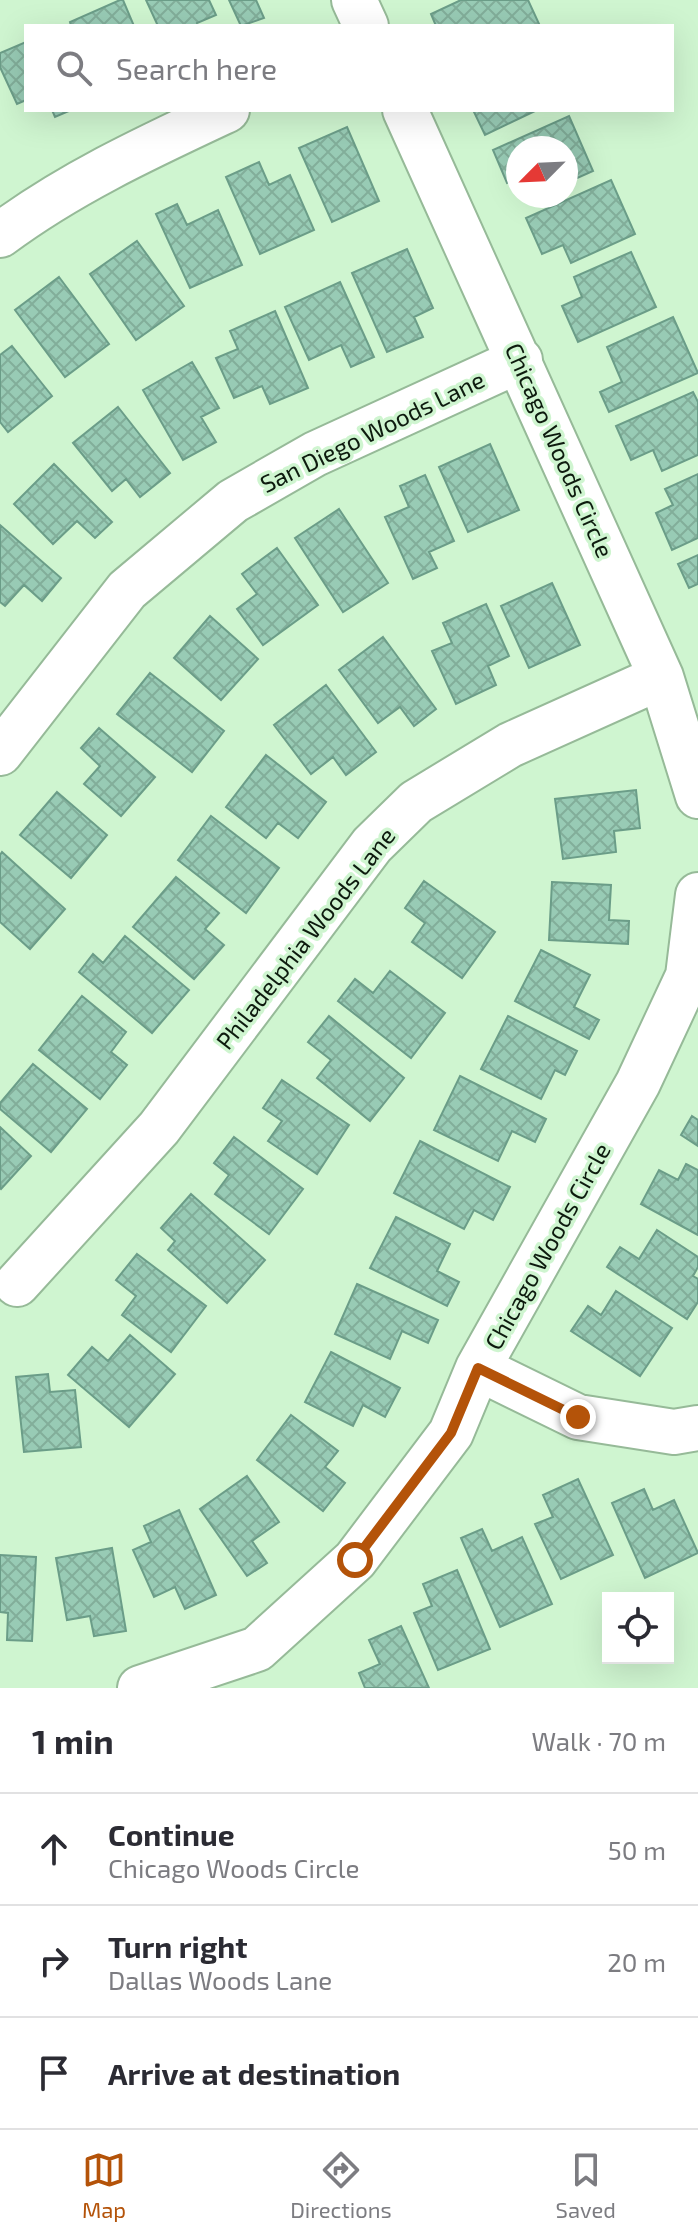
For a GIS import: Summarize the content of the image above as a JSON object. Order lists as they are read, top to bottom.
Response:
{
  "streets": {
    "street": ["San Diego Woods Lane", "Chicago Woods Circle", "Philadelphia Woods Lane"]
  },
  "crossings": [
    ["San Diego Woods Lane", "Chicago Woods Circle"],
    ["Chicago Woods Circle", "Philadelphia Woods Lane"]
  ],
  "north": "bottom left",
  "page": {
    "search": "Search here",
    "heading": ["1 min", "Walk · 70 m"],
    "list": [
      ["Continue", "Chicago Woods Circle", "50 m"],
      ["Turn right", "Dallas Woods Lane", "20 m"],
      "Arrive at destination"
    ],
    "nav": ["Map", "Directions", "Saved"]
  }
}
